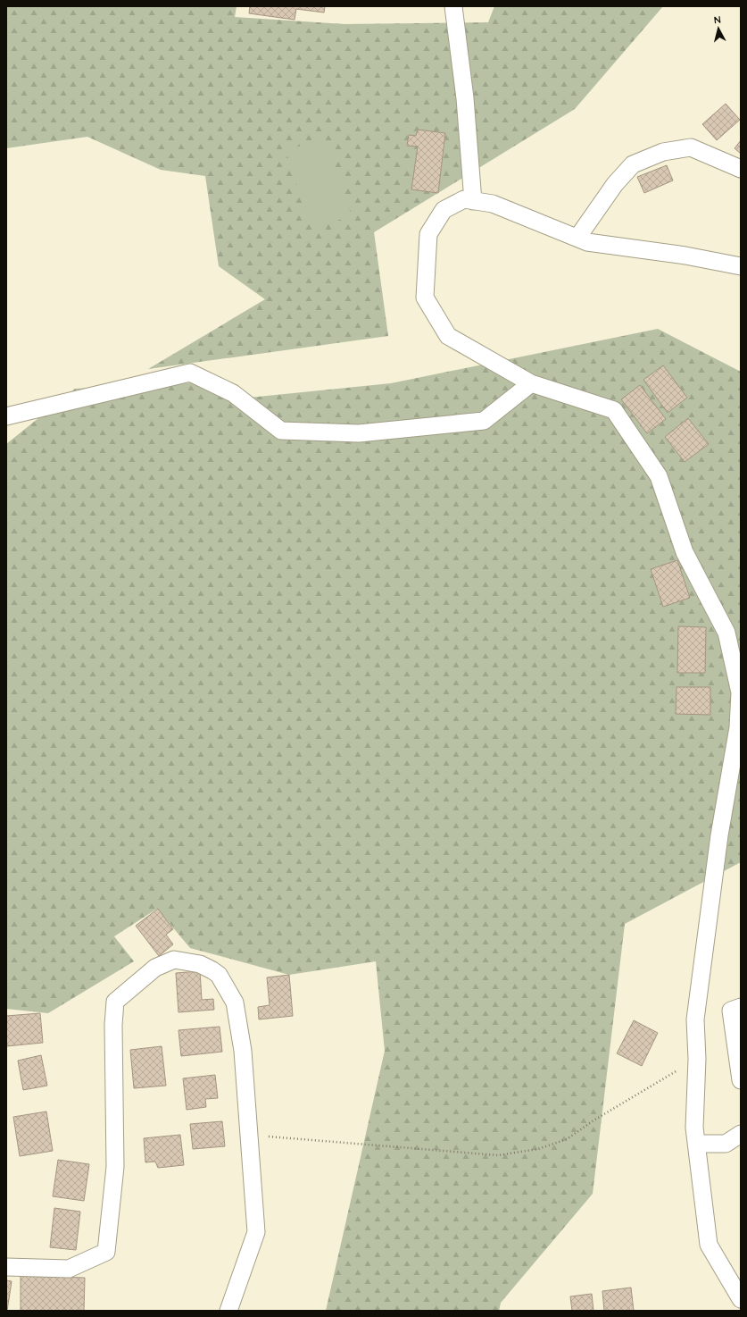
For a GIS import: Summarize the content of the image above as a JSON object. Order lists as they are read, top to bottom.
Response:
{
  "north": "top"
}
